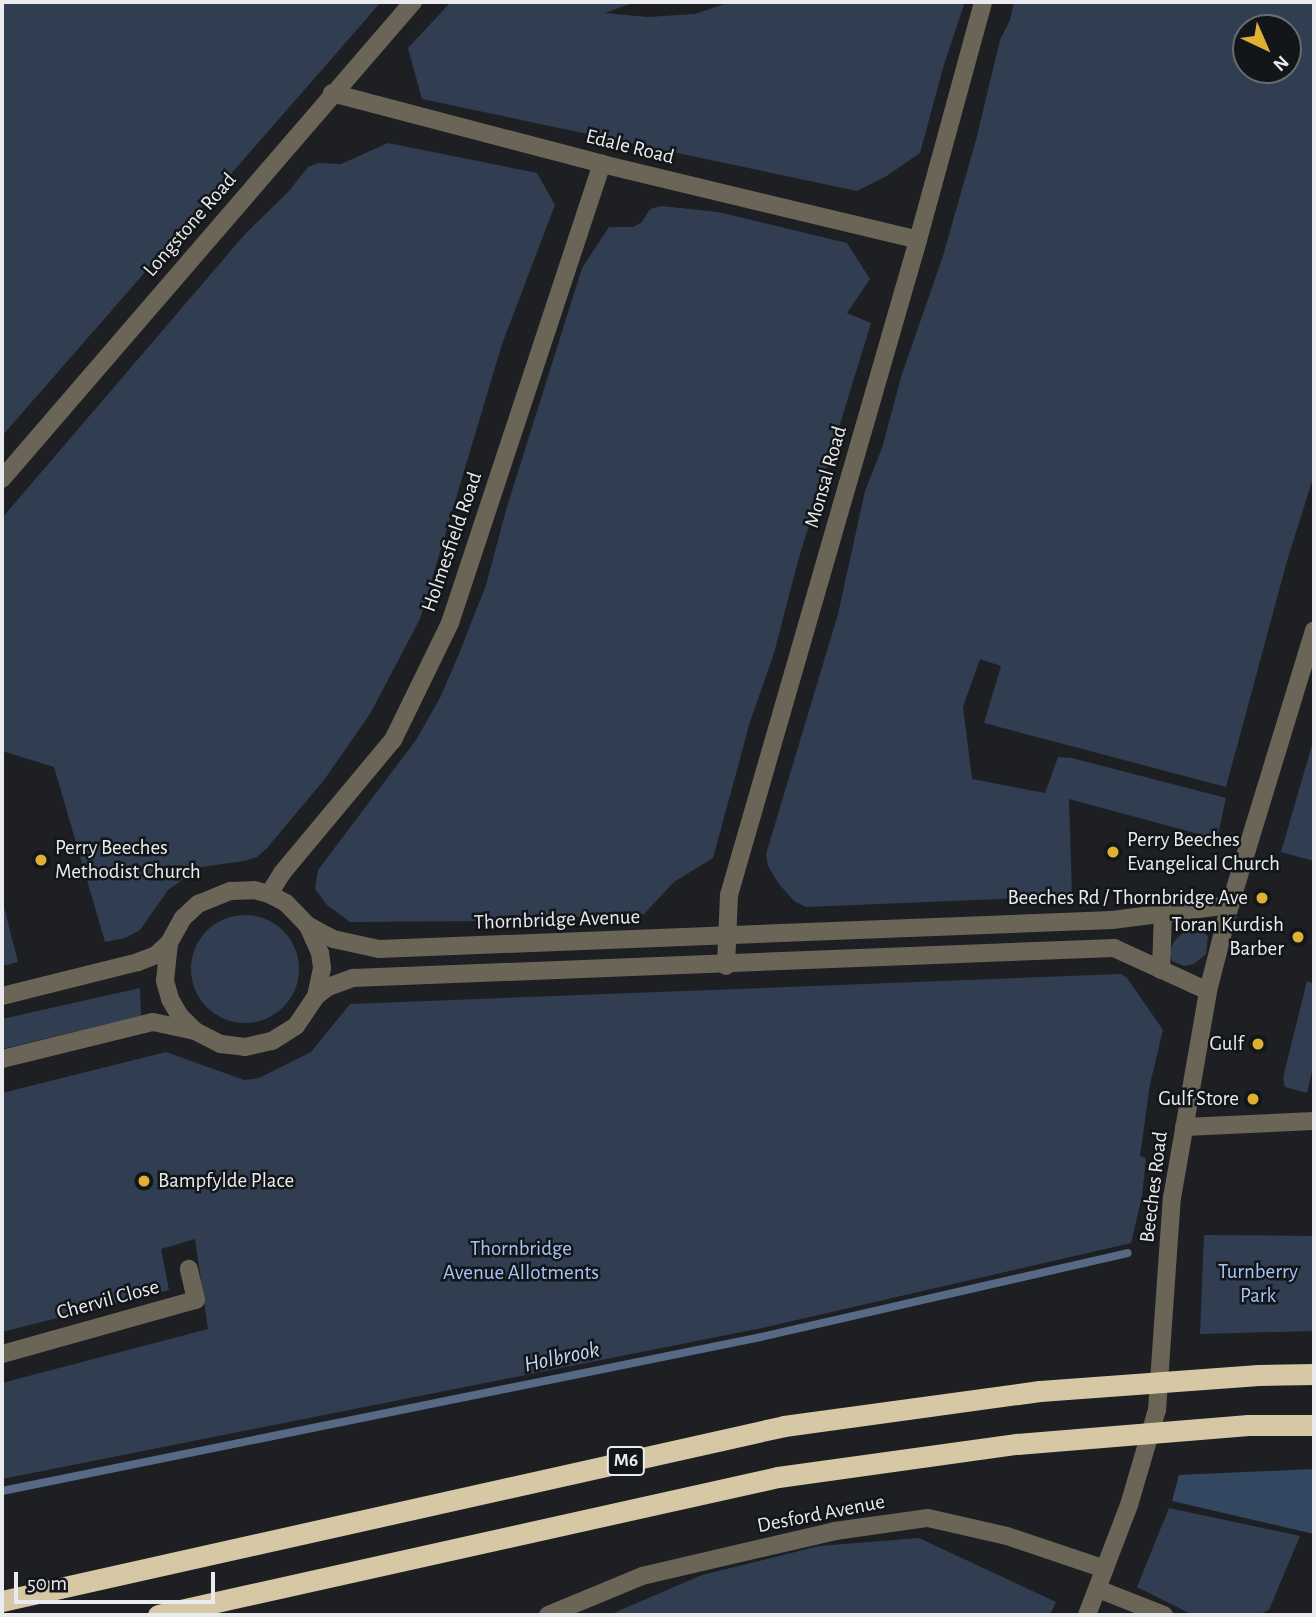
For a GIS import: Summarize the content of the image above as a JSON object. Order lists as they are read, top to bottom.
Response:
{
  "streets": {
    "highway": ["M6"],
    "street": [
      "Edale Road",
      "Longstone Road",
      "Monsal Road",
      "Holmesfield Road",
      "Thornbridge Avenue",
      "Beeches Road",
      "Chervil Close",
      "Desford Avenue"
    ]
  },
  "crossings": [
    ["Edale Road", "Longstone Road"],
    ["Edale Road", "Monsal Road"],
    ["Edale Road", "Holmesfield Road"],
    ["Monsal Road", "Thornbridge Avenue"],
    ["Holmesfield Road", "Thornbridge Avenue"],
    ["Thornbridge Avenue", "Beeches Road"],
    ["Beeches Road", "Desford Avenue"]
  ],
  "water": ["Holbrook"],
  "parks": ["Thornbridge Avenue Allotments", "Turnberry Park"],
  "places": [
    "Perry Beeches Evangelical Church",
    "Perry Beeches Methodist Church",
    "Beeches Rd / Thornbridge Ave",
    "Toran Kurdish Barber",
    "Gulf",
    "Gulf Store",
    "Bampfylde Place"
  ],
  "scale_bar": "50 m",
  "north": "bottom right"
}
